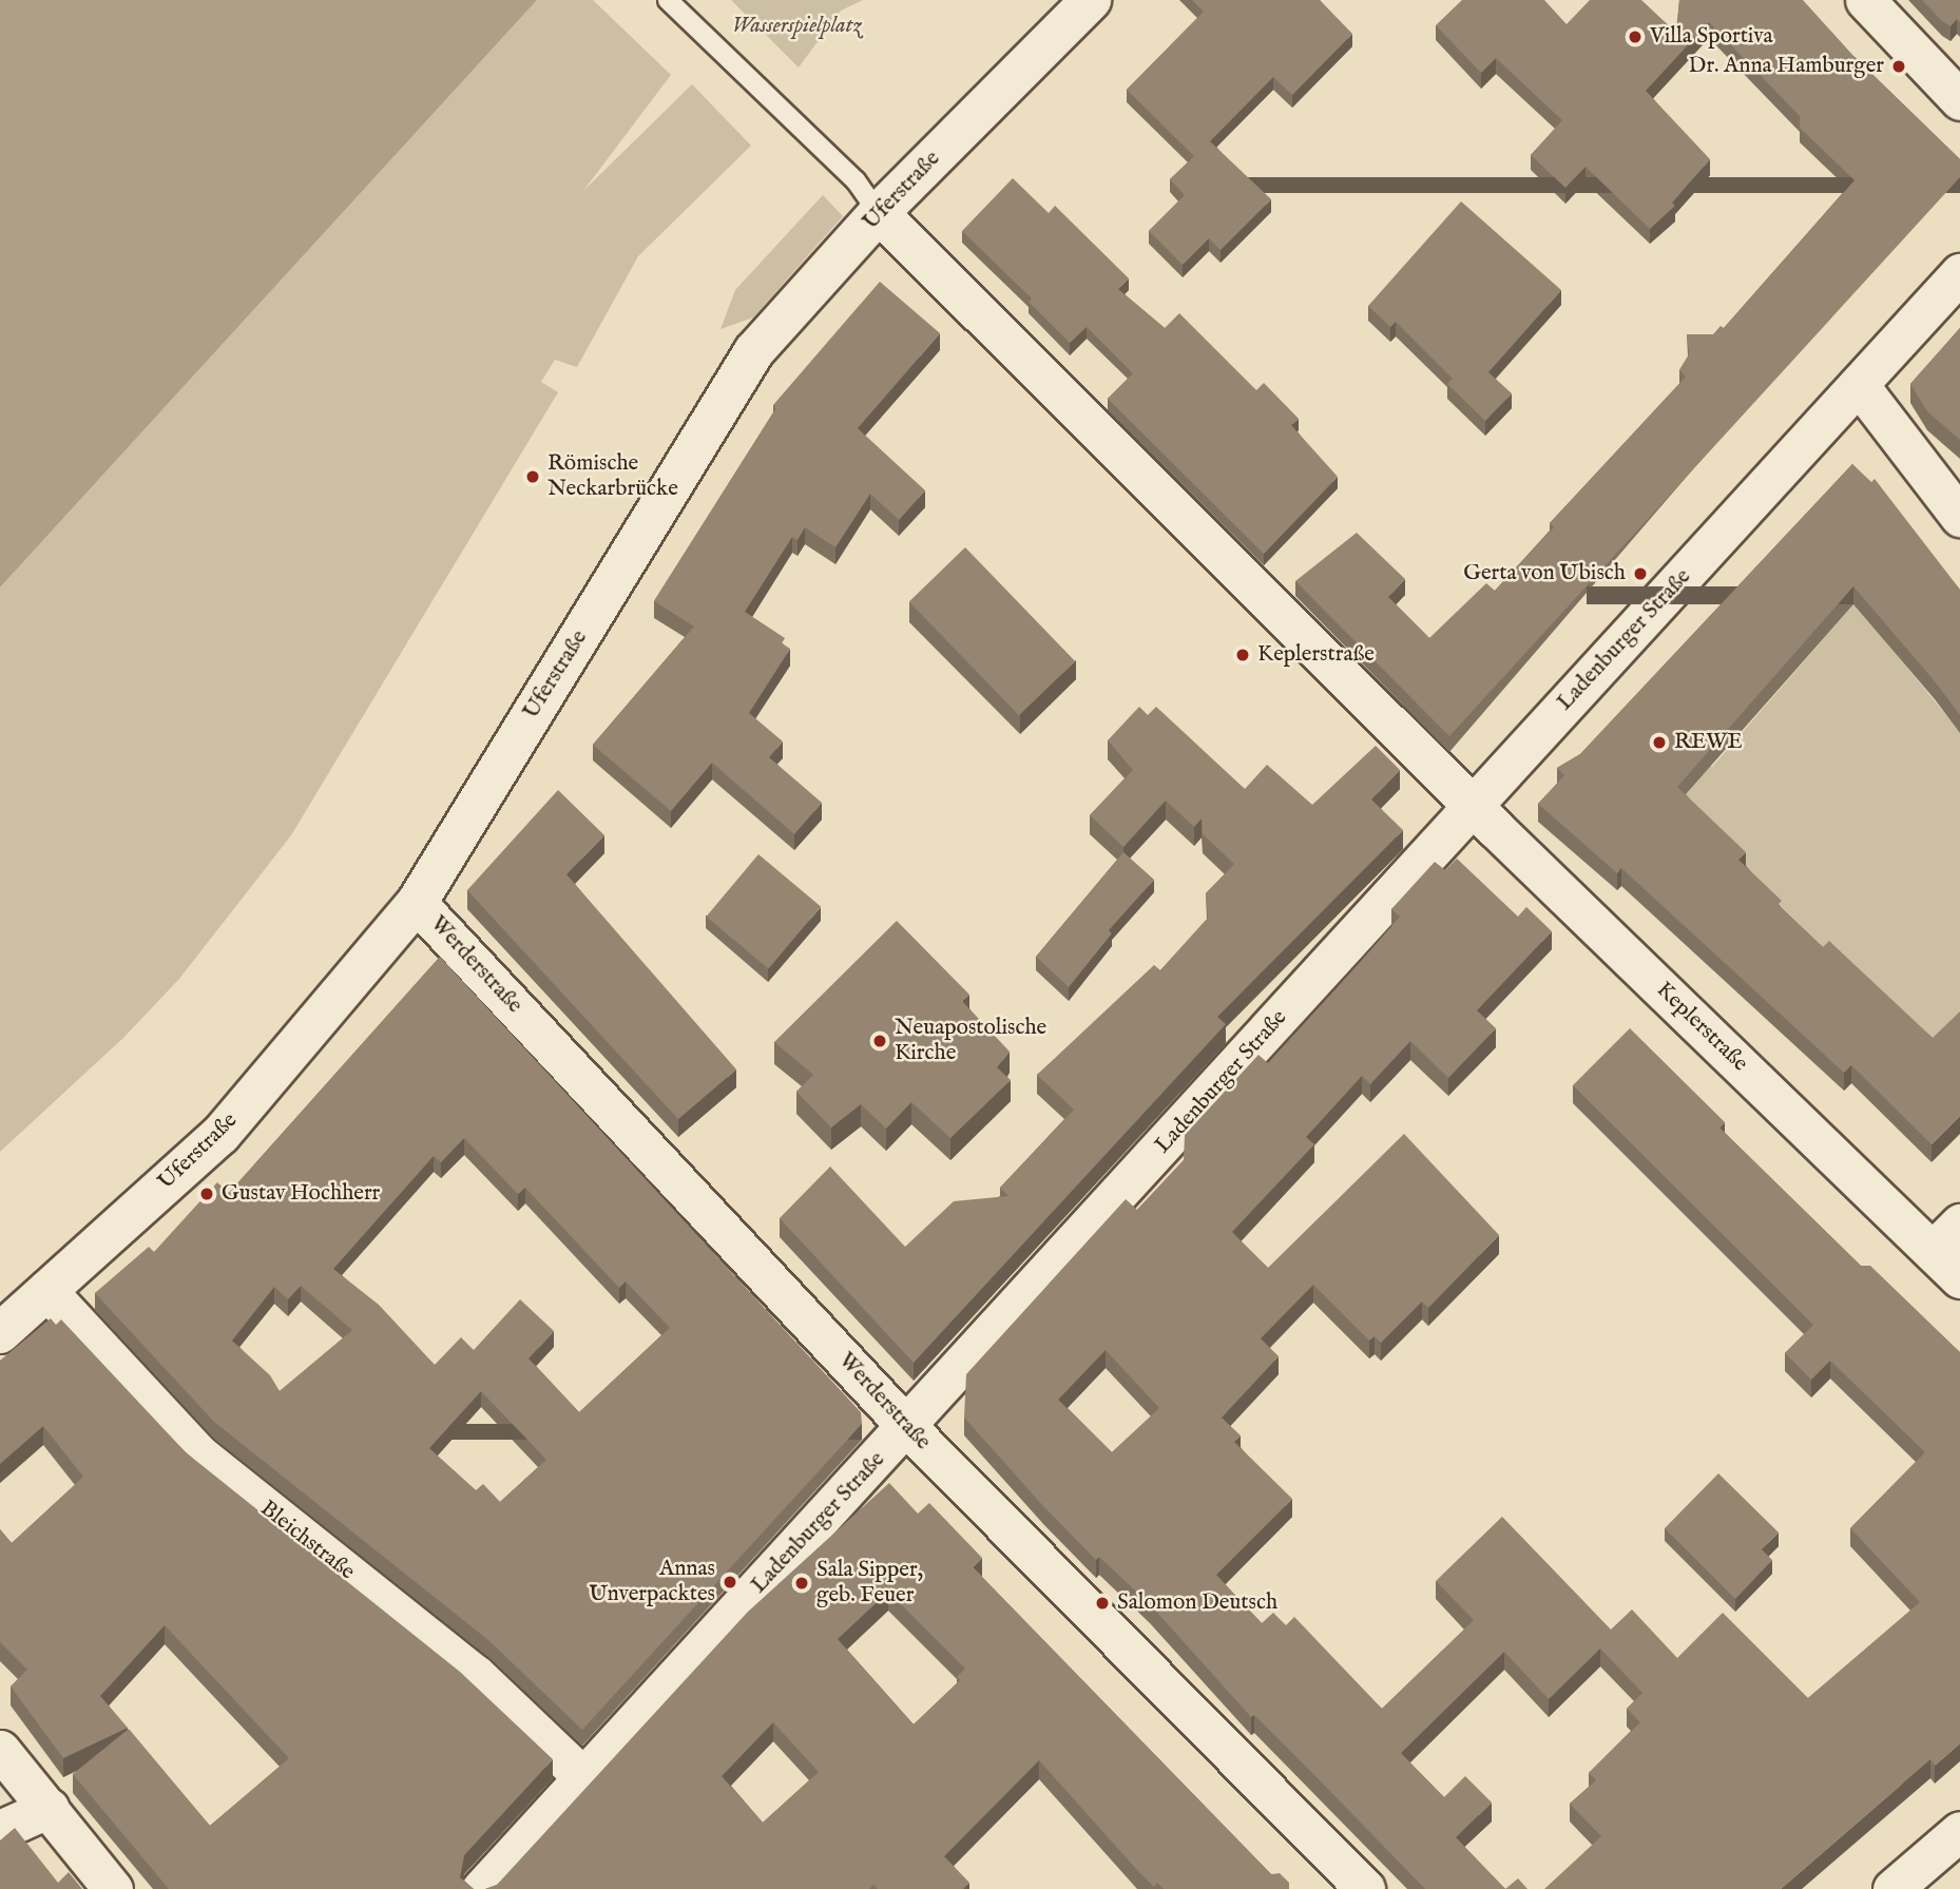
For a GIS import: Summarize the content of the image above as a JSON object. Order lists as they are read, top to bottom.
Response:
{
  "streets": {
    "street": [
      "Uferstraße",
      "Ladenburger Straße",
      "Werderstraße",
      "Keplerstraße",
      "Bleichstraße"
    ]
  },
  "crossings": [
    ["Uferstraße", "Werderstraße"],
    ["Uferstraße", "Keplerstraße"],
    ["Uferstraße", "Bleichstraße"],
    ["Ladenburger Straße", "Werderstraße"],
    ["Ladenburger Straße", "Keplerstraße"],
    ["Ladenburger Straße", "Bleichstraße"]
  ],
  "parks": ["Wasserspielplatz"],
  "places": [
    "Villa Sportiva",
    "Dr. Anna Hamburger",
    "Römische Neckarbrücke",
    "Gerta von Ubisch",
    "Keplerstraße",
    "REWE",
    "Neuapostolische Kirche",
    "Gustav Hochherr",
    "Annas Unverpacktes",
    "Sala Sipper, geb. Feuer",
    "Salomon Deutsch"
  ]
}
